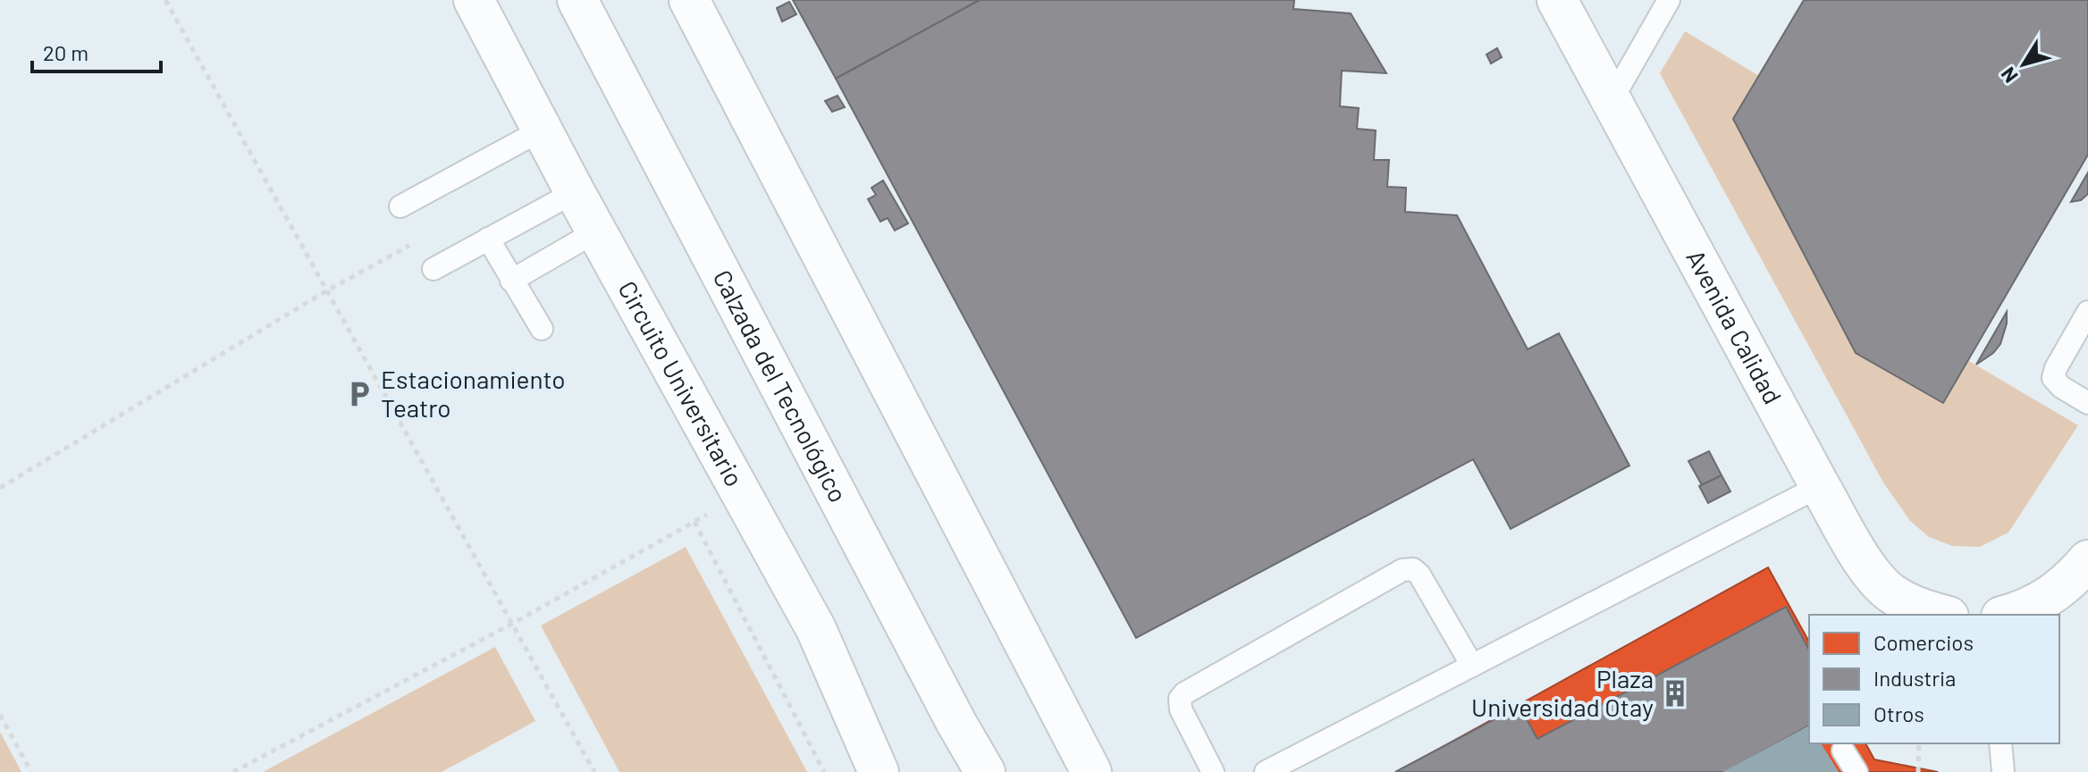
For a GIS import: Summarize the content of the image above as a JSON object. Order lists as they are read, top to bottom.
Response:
{
  "streets": {
    "street": ["Avenida Calidad", "Circuito Universitario", "Calzada del Tecnológico"]
  },
  "places": {
    "parking": ["Estacionamiento Teatro"],
    "building": ["Plaza Universidad Otay"]
  },
  "legend": ["Comercios", "Industria", "Otros"],
  "scale_bar": "20 m",
  "north": "bottom left"
}
